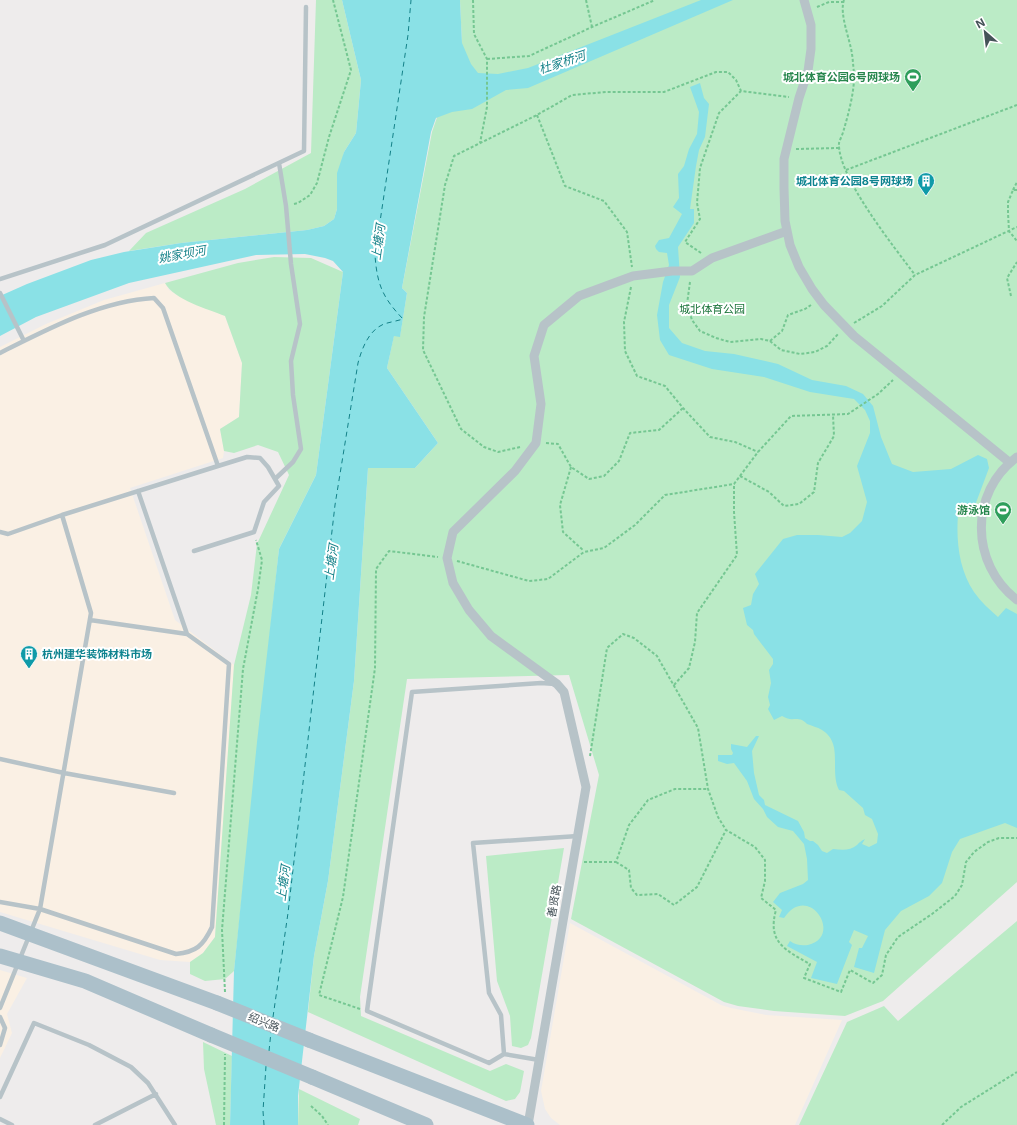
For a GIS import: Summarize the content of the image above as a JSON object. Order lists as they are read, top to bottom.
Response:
{
  "streets": {
    "main road": ["绍兴路"],
    "street": ["善贤路"]
  },
  "crossings": [
    ["善贤路", "绍兴路"]
  ],
  "water": ["杜家桥河", "上塘河", "姚家坝河"],
  "parks": ["城北体育公园"],
  "places": {
    "sports": ["城北体育公园6号网球场", "游泳馆"],
    "building": ["城北体育公园8号网球场", "杭州建华装饰材料市场"]
  },
  "north": "top left"
}
